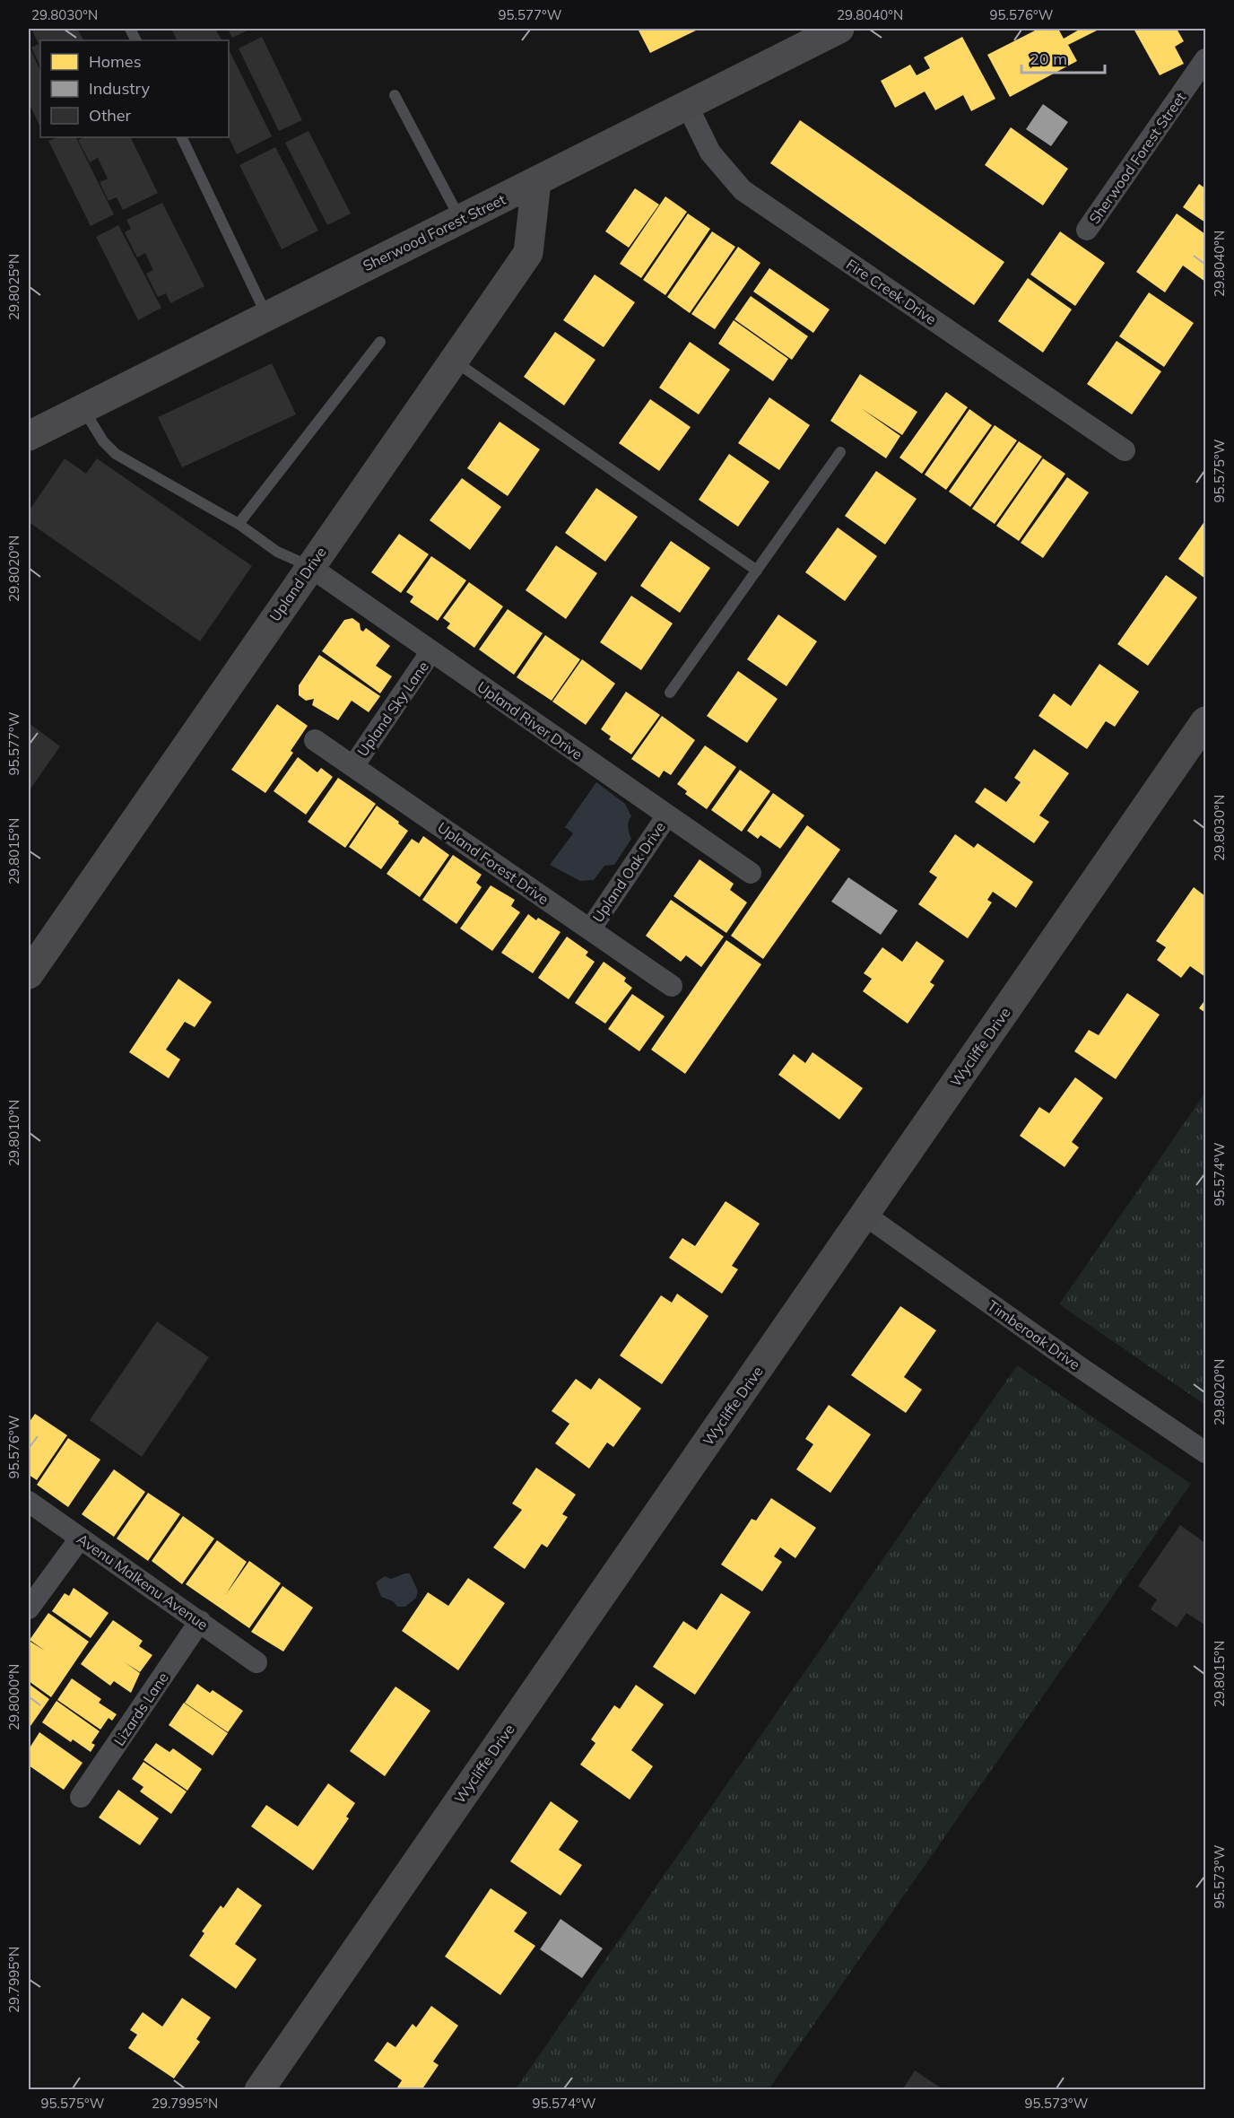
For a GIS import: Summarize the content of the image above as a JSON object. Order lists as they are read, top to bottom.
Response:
{
  "streets": {
    "street": [
      "Sherwood Forest Street",
      "Fire Creek Drive",
      "Upland Drive",
      "Upland Sky Lane",
      "Upland River Drive",
      "Upland Forest Drive",
      "Upland Oak Drive",
      "Wycliffe Drive",
      "Timberoak Drive",
      "Avenu Malkenu Avenue",
      "Lizards Lane"
    ]
  },
  "crossings": [
    ["Sherwood Forest Street", "Fire Creek Drive"],
    ["Sherwood Forest Street", "Upland Drive"],
    ["Upland Drive", "Upland River Drive"],
    ["Upland Sky Lane", "Upland River Drive"],
    ["Upland Sky Lane", "Upland Forest Drive"],
    ["Upland River Drive", "Upland Oak Drive"],
    ["Upland Forest Drive", "Upland Oak Drive"],
    ["Wycliffe Drive", "Timberoak Drive"],
    ["Avenu Malkenu Avenue", "Lizards Lane"]
  ],
  "legend": ["Homes", "Industry", "Other"],
  "scale_bar": "20 m",
  "coordinates": [
    "29.8030°N",
    "95.577°W",
    "29.8040°N",
    "95.576°W",
    "29.8025°N",
    "95.575°W",
    "29.8020°N",
    "29.8015°N",
    "29.8010°N",
    "95.574°W",
    "29.8000°N",
    "95.573°W",
    "29.7995°N"
  ]
}
